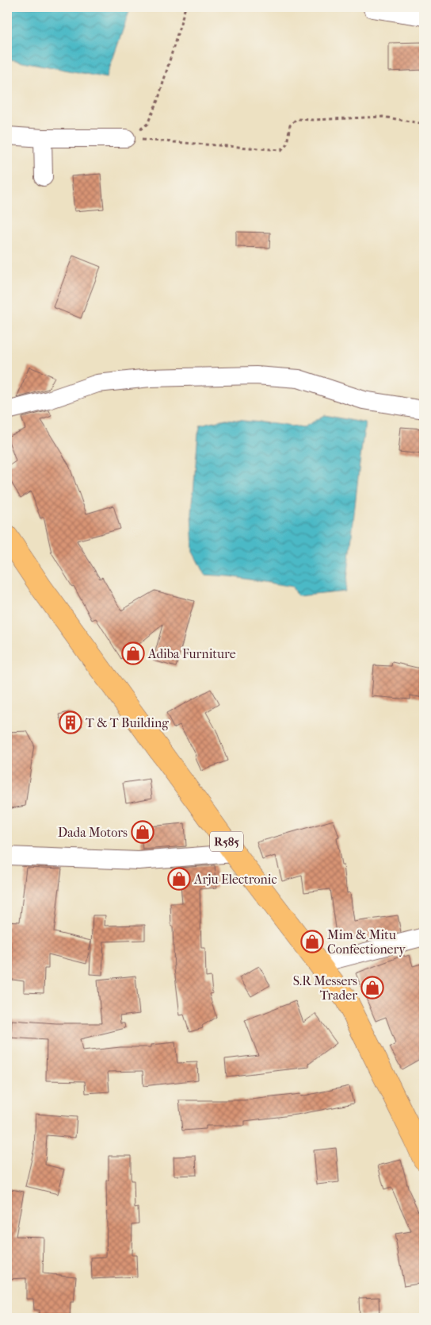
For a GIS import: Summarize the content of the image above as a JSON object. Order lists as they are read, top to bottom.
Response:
{
  "streets": {
    "main road": ["R585"]
  },
  "places": {
    "shop": [
      "Adiba Furniture",
      "Dada Motors",
      "Arju Electronic",
      "Mim & Mitu Confectionery",
      "S.R Messers Trader"
    ],
    "building": ["T & T Building"]
  }
}
